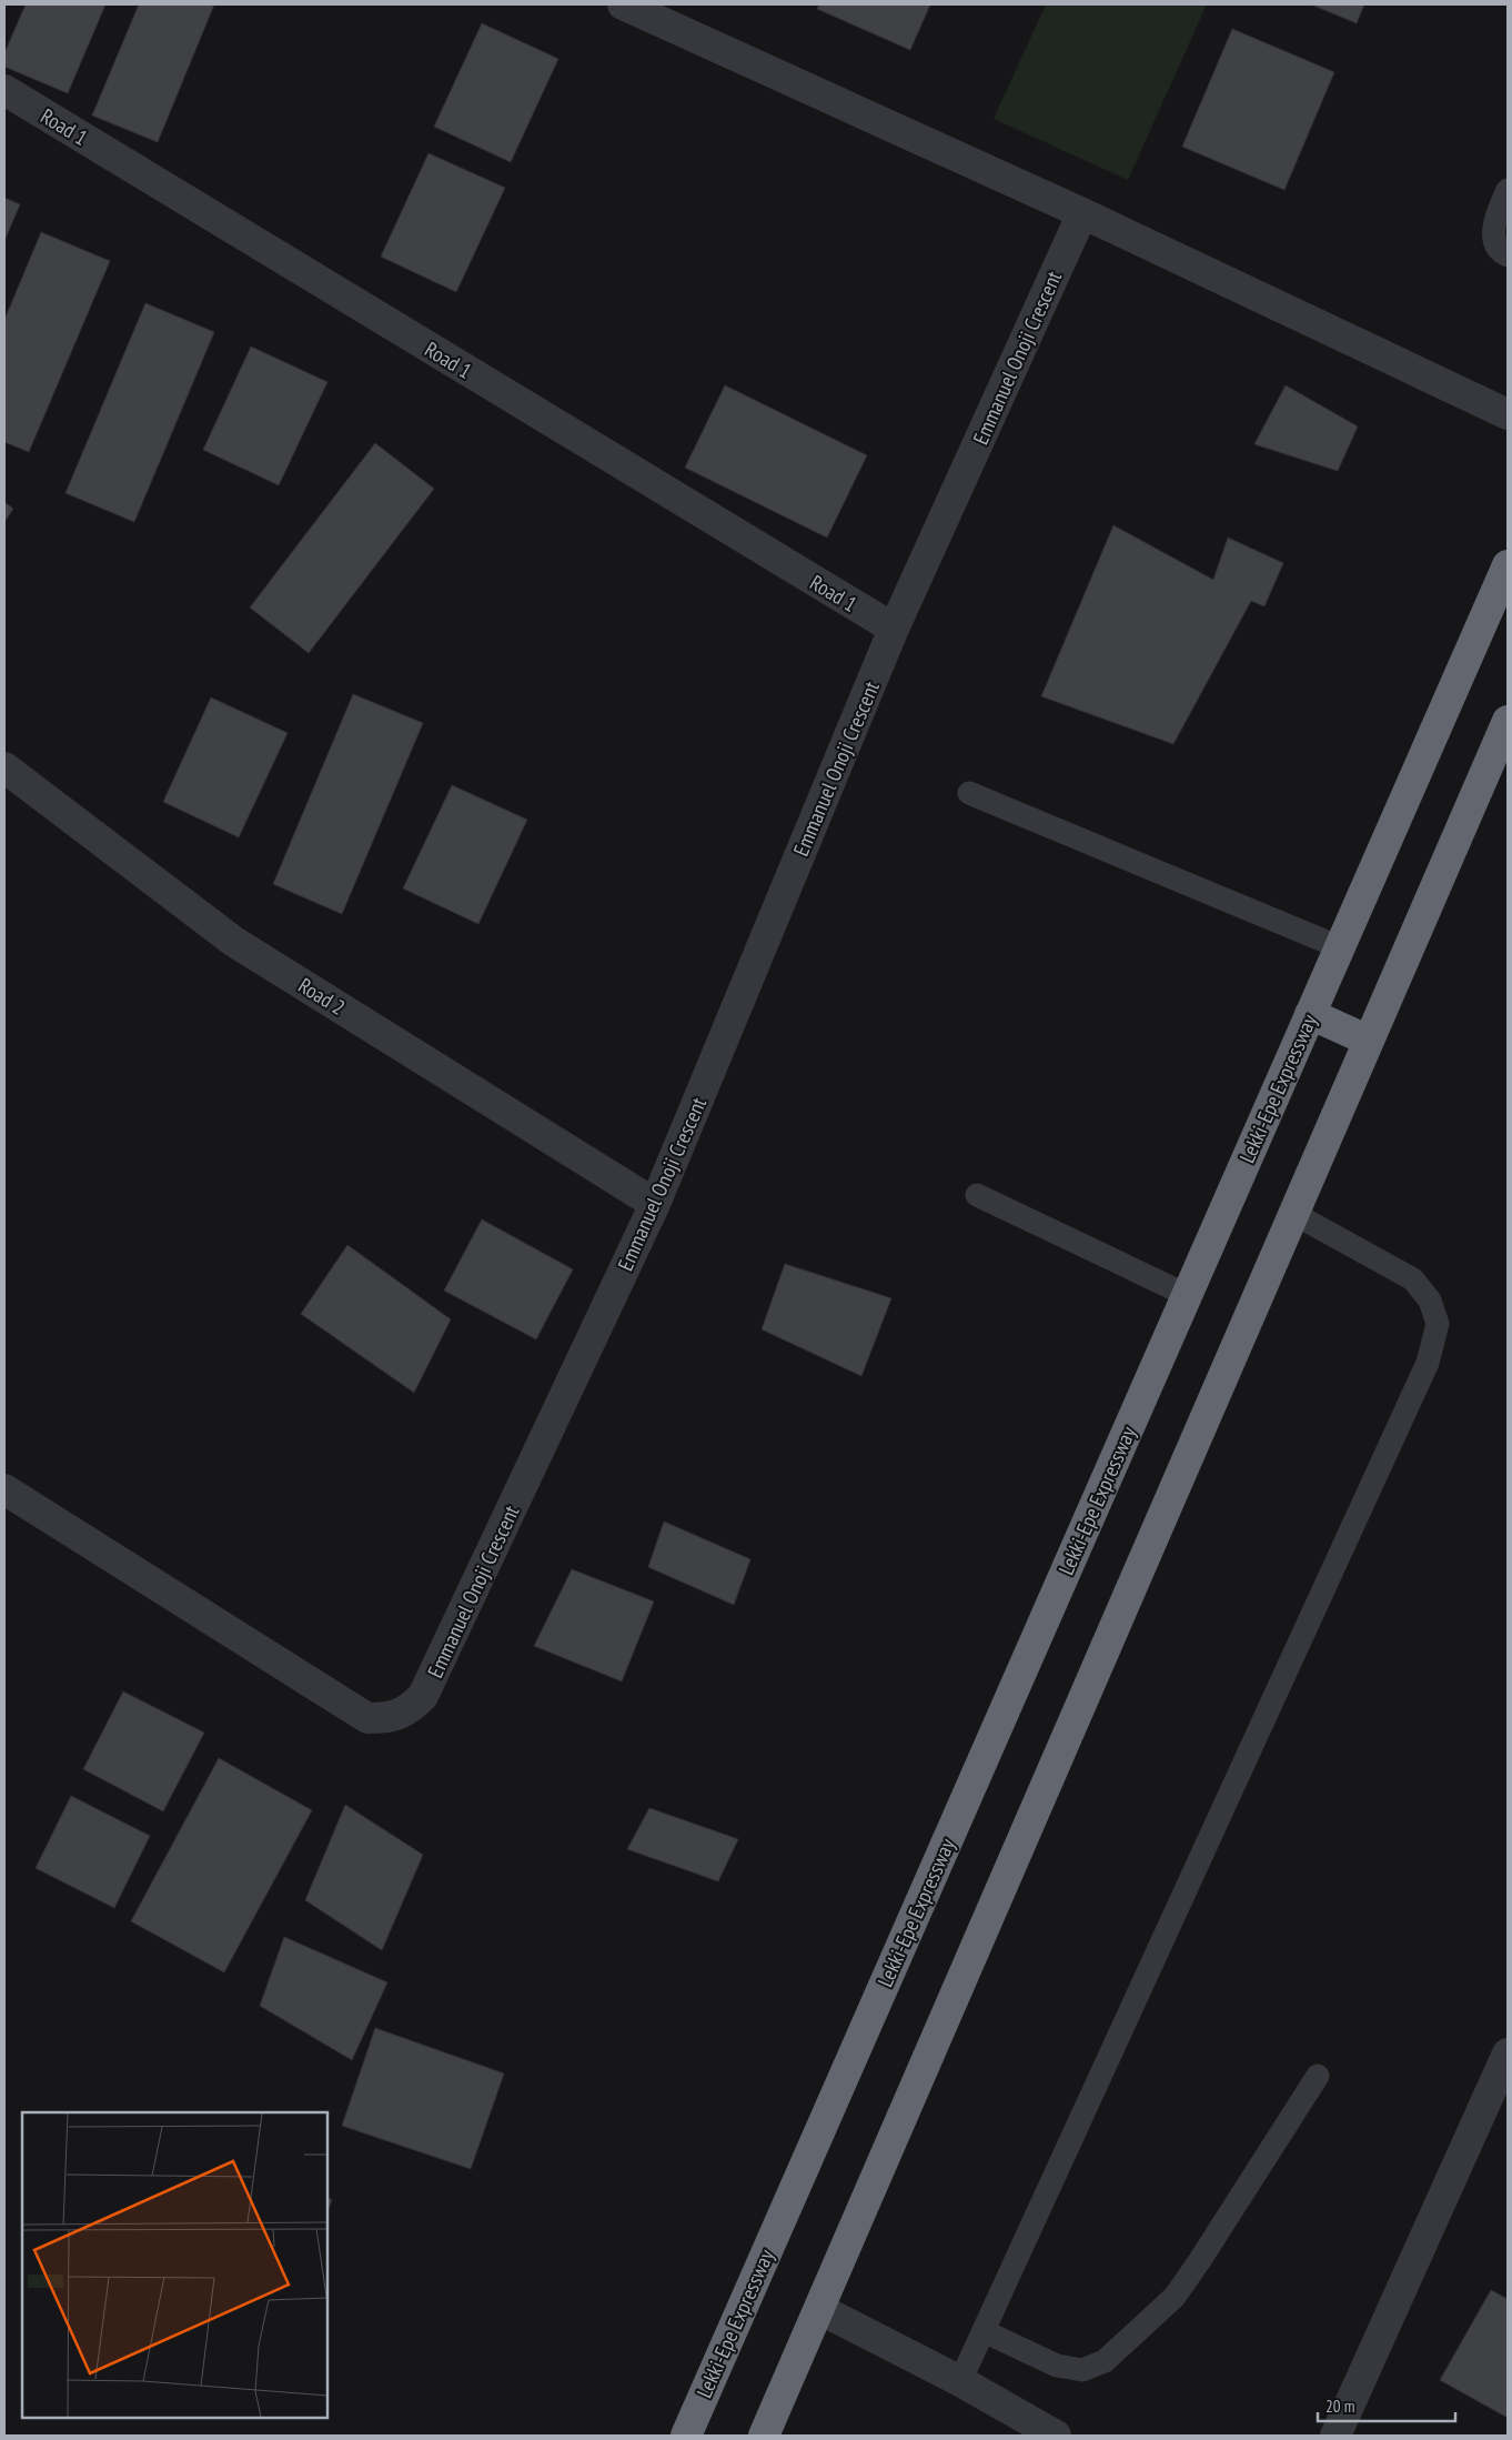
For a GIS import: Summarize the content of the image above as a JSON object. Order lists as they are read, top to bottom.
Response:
{
  "streets": {
    "highway": ["Lekki-Epe Expressway"],
    "street": ["Road 1", "Emmanuel Onoji Crescent", "Road 2"]
  },
  "crossings": [
    ["Road 1", "Emmanuel Onoji Crescent"],
    ["Emmanuel Onoji Crescent", "Road 2"]
  ],
  "scale_bar": "20 m"
}
